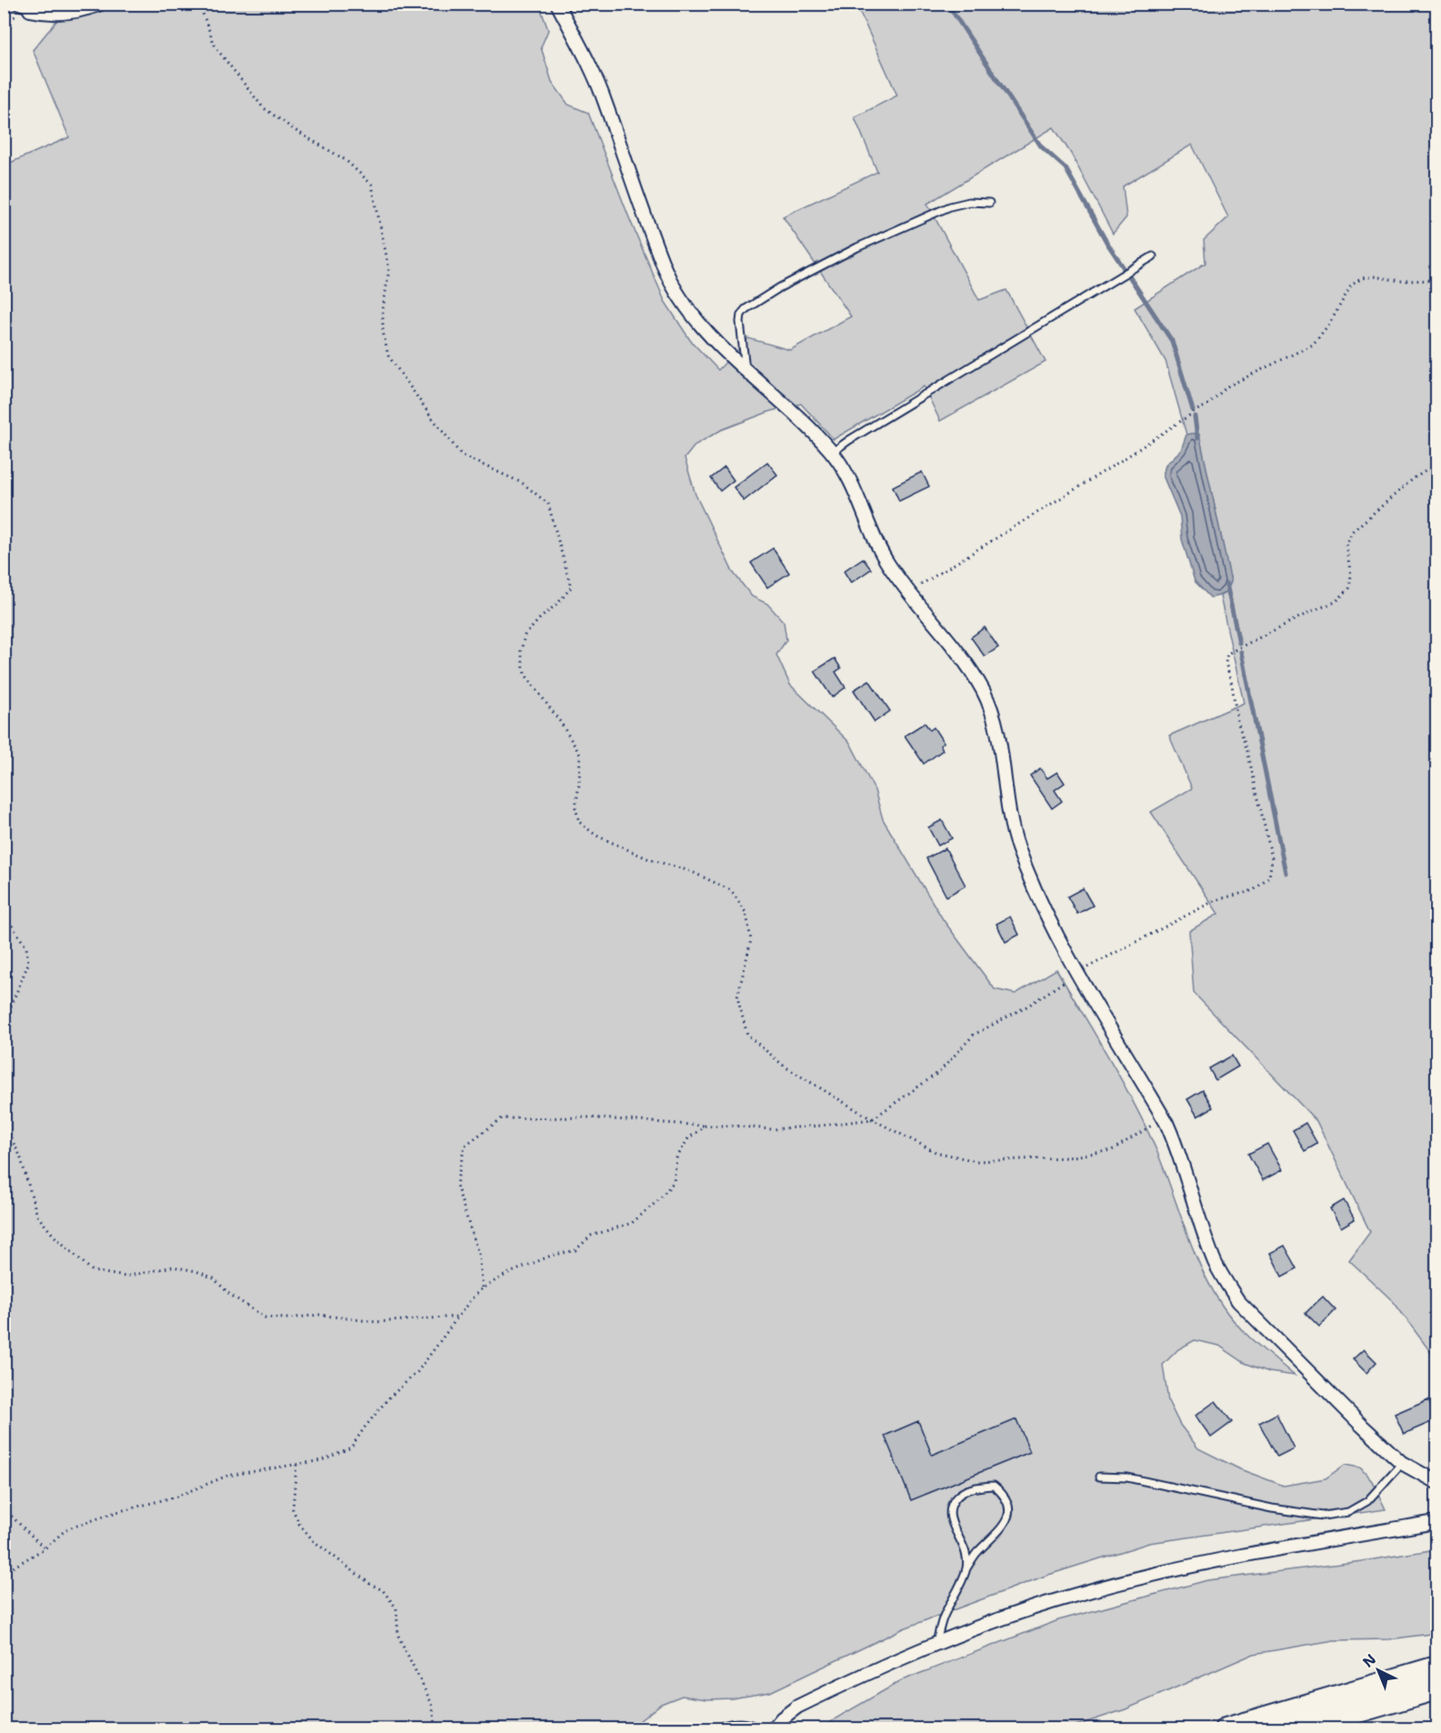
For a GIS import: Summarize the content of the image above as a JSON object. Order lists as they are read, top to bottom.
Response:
{
  "north": "top left"
}
